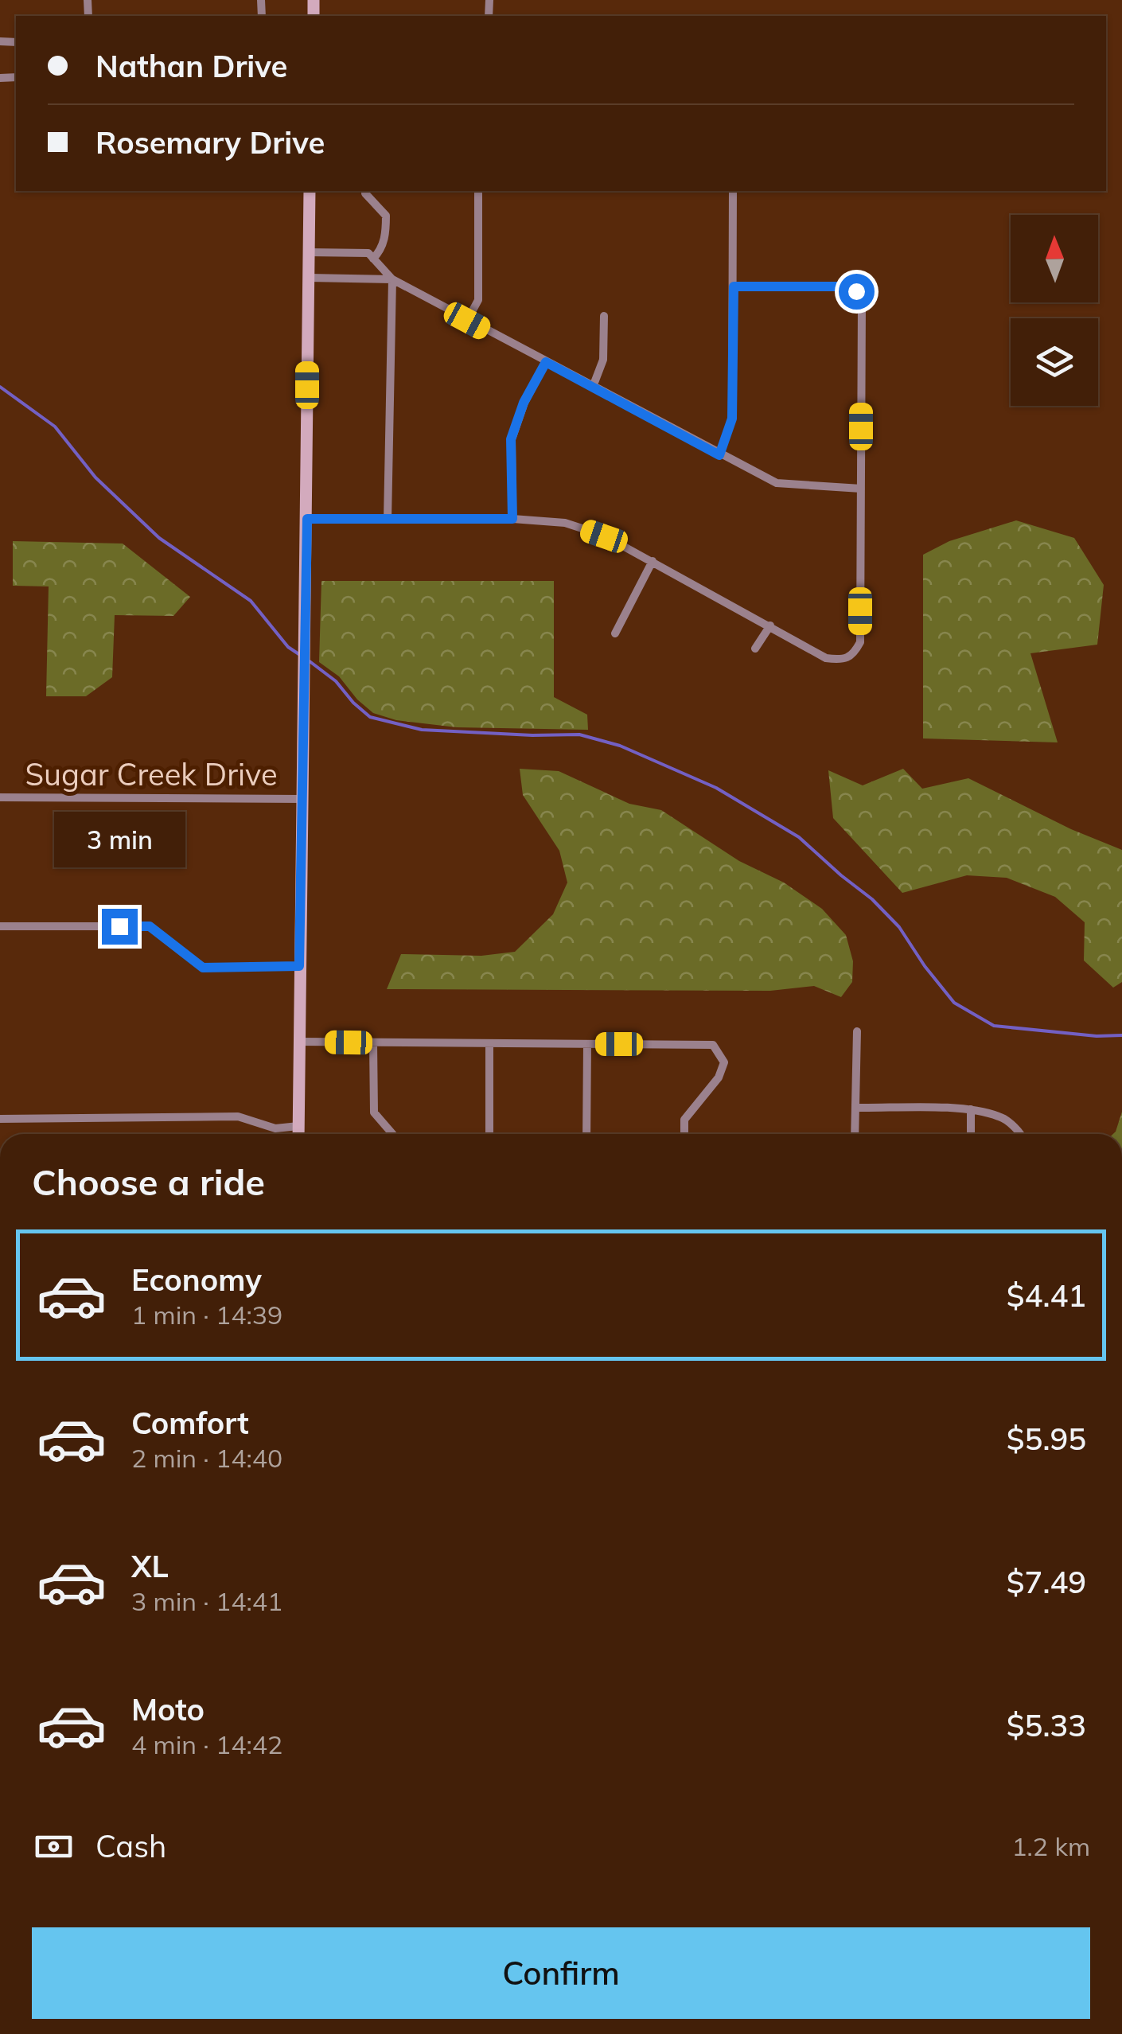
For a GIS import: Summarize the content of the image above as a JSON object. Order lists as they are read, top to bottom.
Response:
{
  "streets": {
    "street": ["Sugar Creek Drive"]
  },
  "north": "top",
  "page": {
    "banner": ["Nathan Drive", "Rosemary Drive"],
    "bubble": "3 min",
    "heading": "Choose a ride",
    "list": [
      {
        "name": "Economy",
        "note": "1 min · 14:39",
        "value": "$4.41"
      },
      {
        "name": "Comfort",
        "note": "2 min · 14:40",
        "value": "$5.95"
      },
      {
        "name": "XL",
        "note": "3 min · 14:41",
        "value": "$7.49"
      },
      {
        "name": "Moto",
        "note": "4 min · 14:42",
        "value": "$5.33"
      }
    ],
    "pay": ["Cash", "1.2 km"],
    "buttons": "Confirm"
  }
}
